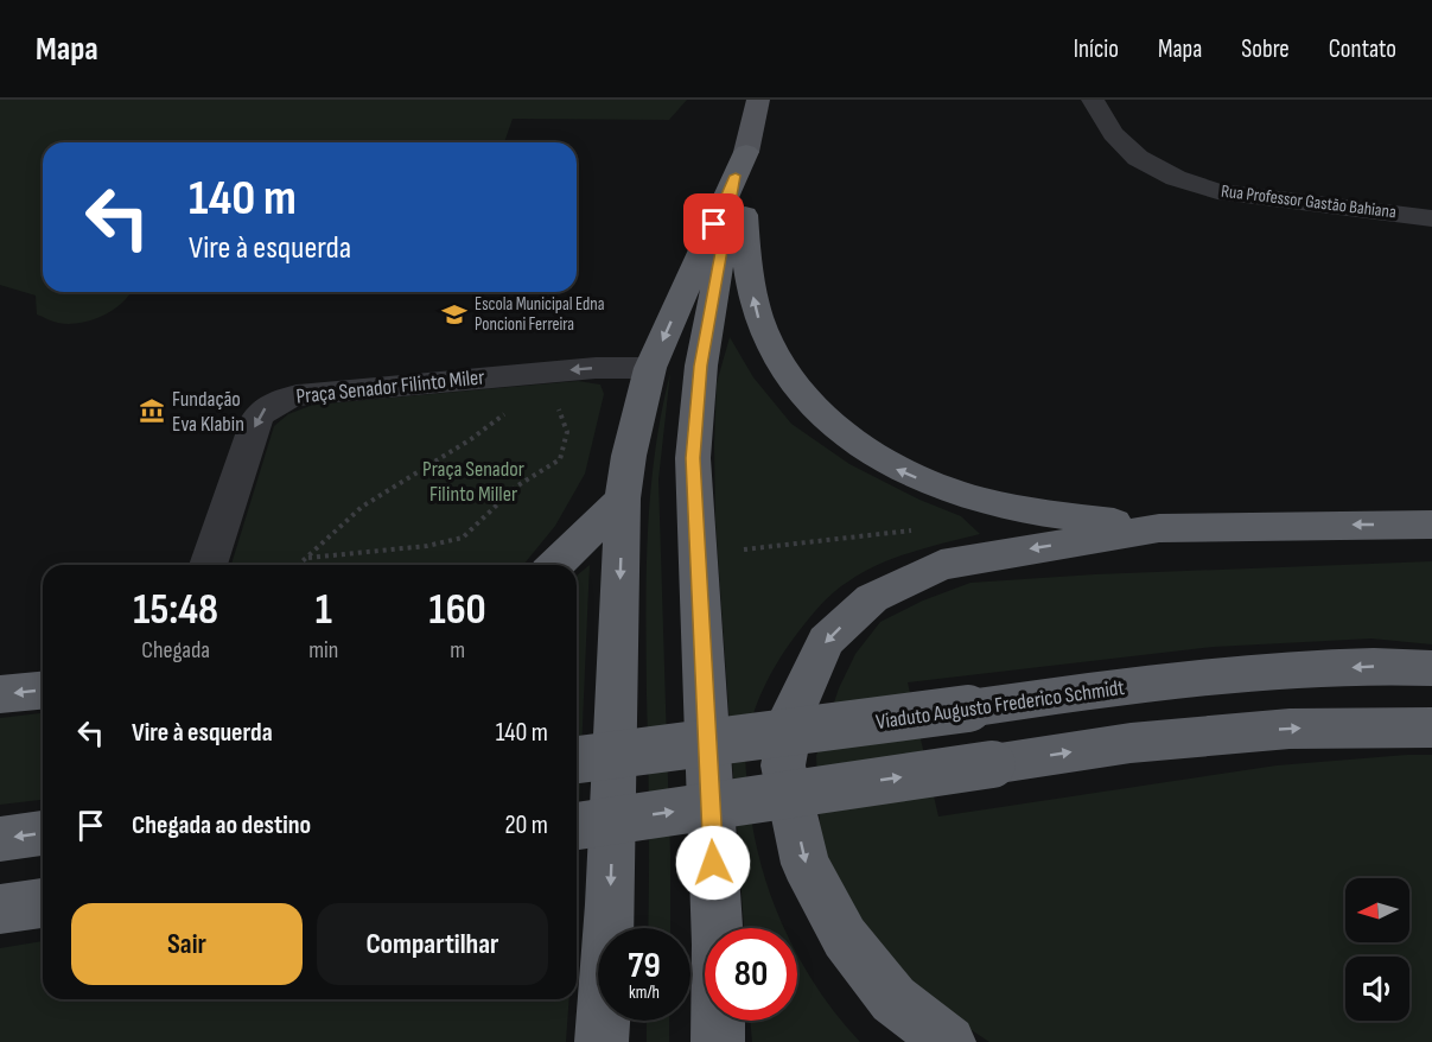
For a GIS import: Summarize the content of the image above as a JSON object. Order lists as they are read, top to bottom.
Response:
{
  "streets": {
    "highway": ["Viaduto Augusto Frederico Schmidt"],
    "street": ["Rua Professor Gastão Bahiana", "Praça Senador Filinto Miler"]
  },
  "one_way": ["Praça Senador Filinto Miler"],
  "parks": ["Praça Senador Filinto Miller"],
  "places": {
    "school or university": ["Escola Municipal Edna Poncioni Ferreira"],
    "museum": ["Fundação Eva Klabin"]
  },
  "north": "left",
  "page": {
    "header": "Mapa",
    "nav": [
      "Início",
      "Mapa",
      "Sobre",
      "Contato"
    ],
    "turn": ["140 m", "Vire à esquerda"],
    "eta": [
      "15:48",
      "Chegada",
      "1",
      "min",
      "160",
      "m"
    ],
    "list": [
      {
        "name": "Vire à esquerda",
        "value": "140 m"
      },
      {
        "name": "Chegada ao destino",
        "value": "20 m"
      }
    ],
    "buttons": ["Sair", "Compartilhar"],
    "speed": "79 km/h",
    "limit": "80"
  }
}
